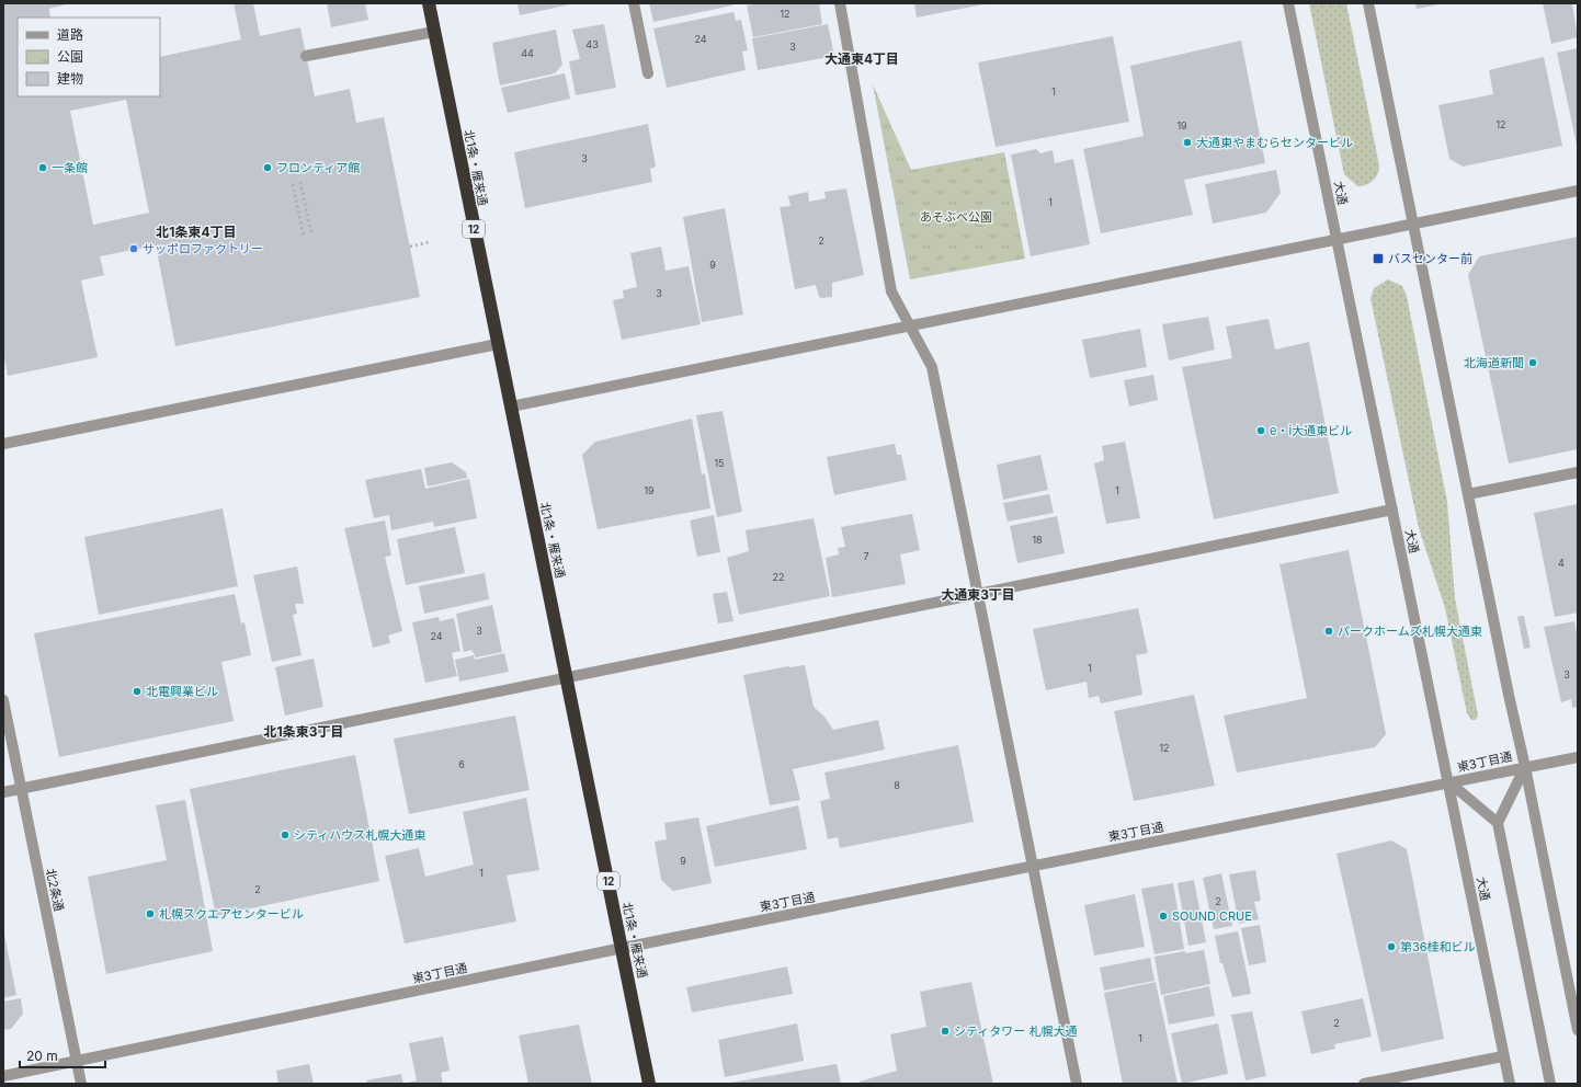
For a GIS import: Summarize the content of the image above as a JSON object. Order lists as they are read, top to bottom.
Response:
{
  "streets": {
    "highway": ["北1条・雁来通", "12"],
    "street": ["大通", "東3丁目通", "北2条通"]
  },
  "crossings": [
    ["北1条・雁来通", "東3丁目通"],
    ["大通", "東3丁目通"],
    ["東3丁目通", "北2条通"]
  ],
  "districts": [
    "大通東4丁目",
    "北1条東4丁目",
    "大通東3丁目",
    "北1条東3丁目"
  ],
  "parks": ["あそぶべ公園"],
  "places": {
    "other": [
      "大通東やまむらセンタービル",
      "一条館",
      "フロンティア館",
      "サッポロファクトリー",
      "北海道新聞",
      "e・i大通東ビル",
      "パークホームズ札幌大通東",
      "北電興業ビル",
      "シティハウス札幌大通東",
      "札幌スクエアセンタービル",
      "SOUND CRUE",
      "第36桂和ビル",
      "シティタワー 札幌大通"
    ],
    "transit": ["バスセンター前"]
  },
  "house_numbers": [
    "12",
    "24",
    "43",
    "3",
    "44",
    "1",
    "12",
    "19",
    "3",
    "1",
    "2",
    "9",
    "3",
    "15",
    "19",
    "1",
    "18",
    "7",
    "4",
    "22",
    "3",
    "24",
    "1",
    "3",
    "12",
    "6",
    "8",
    "9",
    "1",
    "2",
    "2",
    "2",
    "1"
  ],
  "legend": ["道路", "公園", "建物"],
  "scale_bar": "20 m"
}
